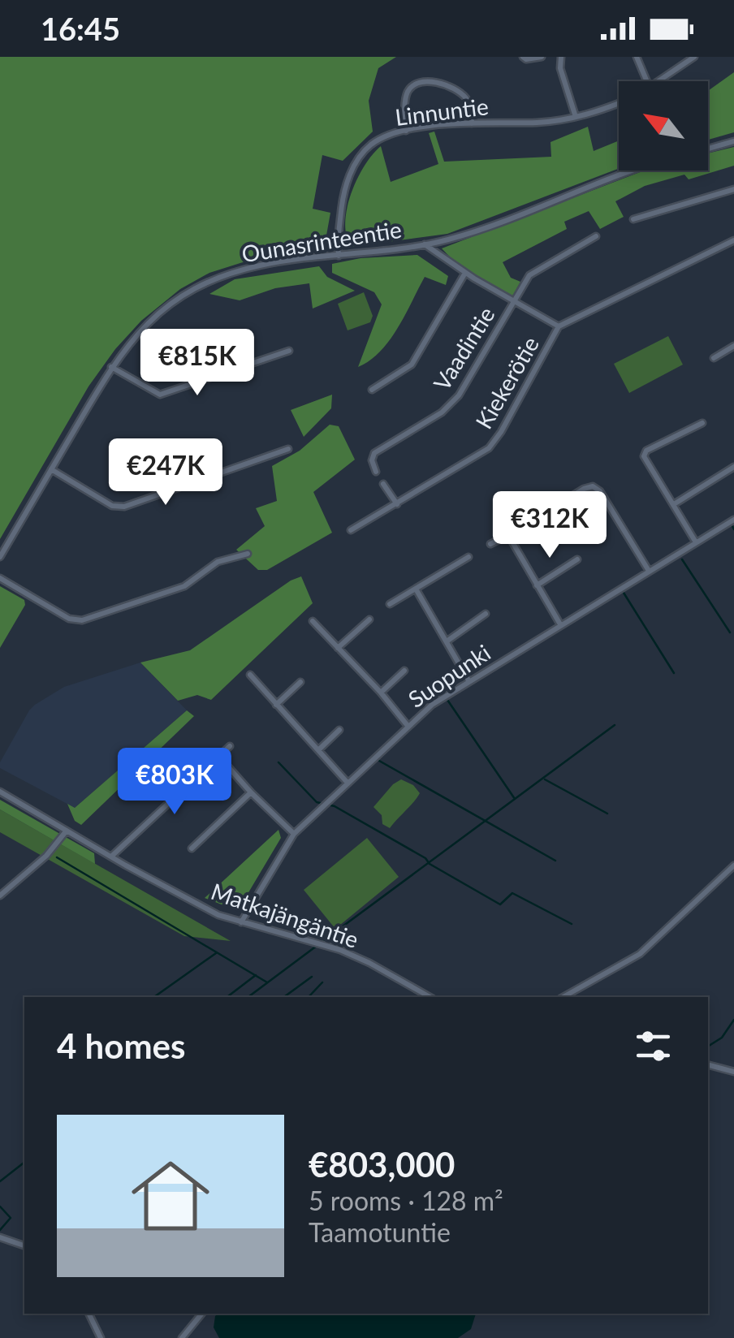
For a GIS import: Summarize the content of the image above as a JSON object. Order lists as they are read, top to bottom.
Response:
{
  "streets": {
    "street": [
      "Linnuntie",
      "Ounasrinteentie",
      "Vaadintie",
      "Kiekerötie",
      "Suopunki",
      "Matkajängäntie"
    ]
  },
  "crossings": [
    ["Linnuntie", "Ounasrinteentie"],
    ["Suopunki", "Matkajängäntie"]
  ],
  "north": "top left",
  "page": {
    "status": "16:45",
    "price": [
      "€815K",
      "€247K",
      "€312K",
      "€803K"
    ],
    "heading": "4 homes",
    "list": [
      {
        "name": "€803,000",
        "note": "5 rooms · 128 m² · Taamotuntie"
      }
    ]
  }
}
